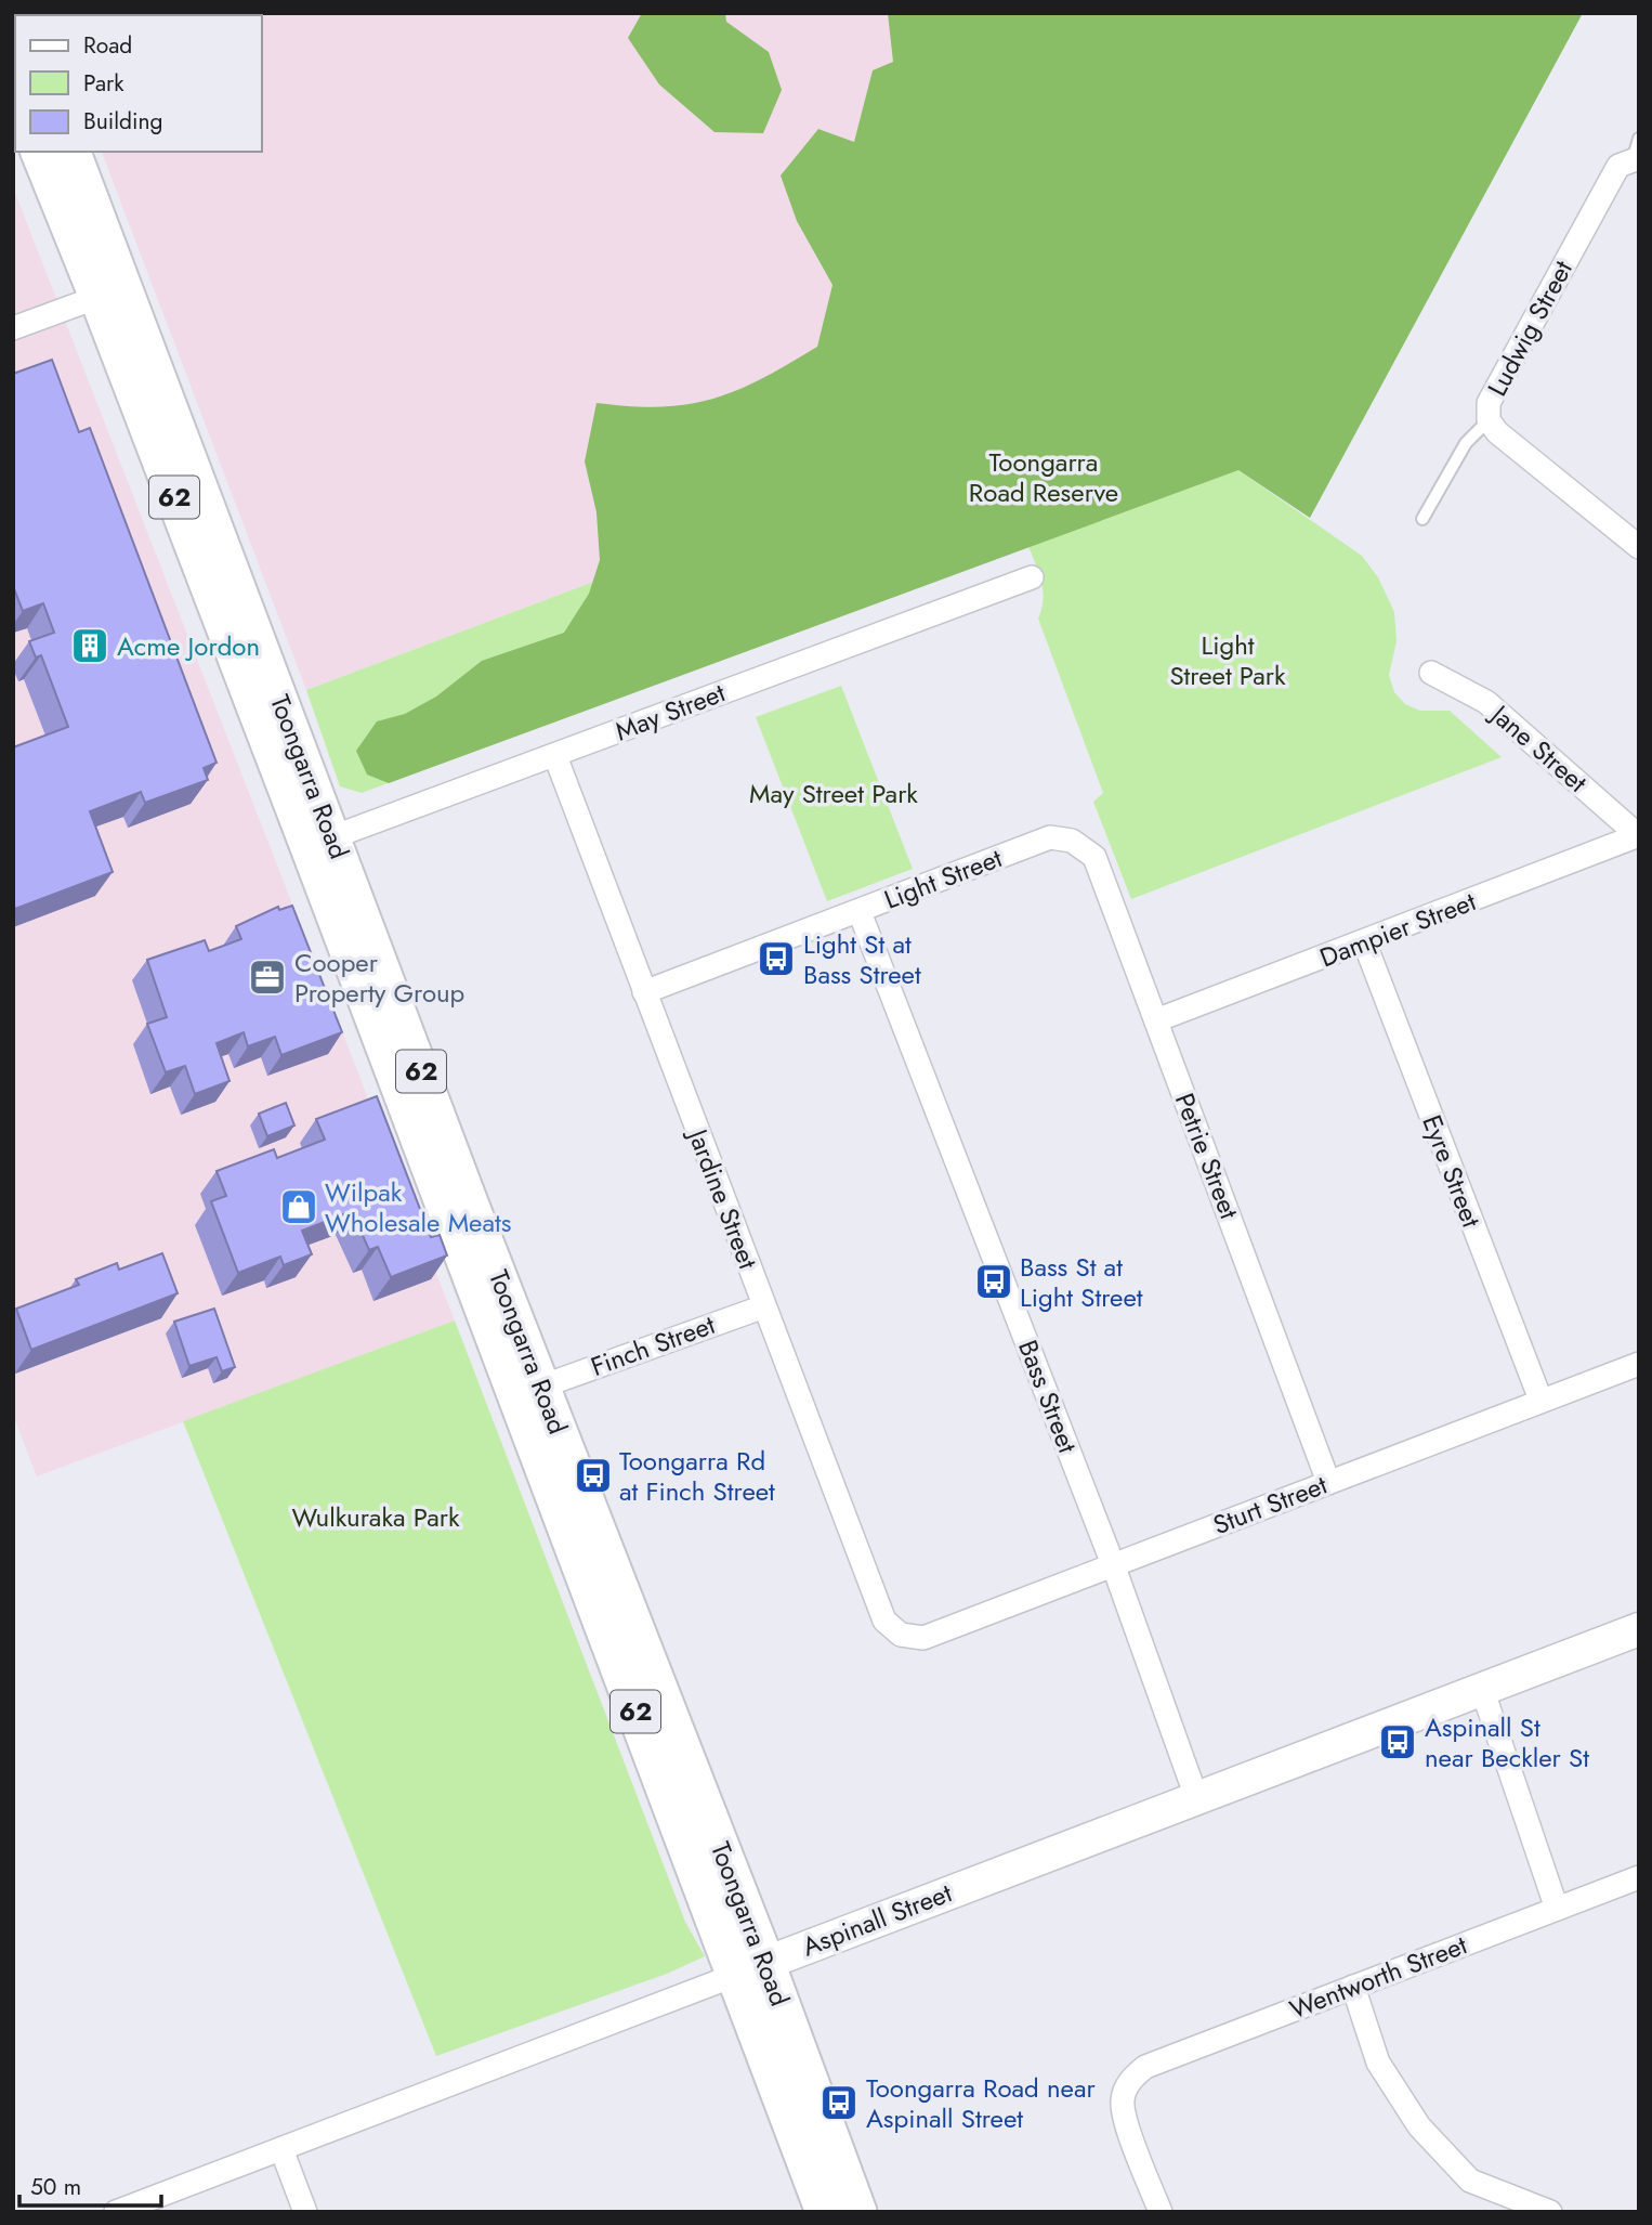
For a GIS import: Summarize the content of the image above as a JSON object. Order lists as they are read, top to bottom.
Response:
{
  "streets": {
    "main road": ["62", "Toongarra Road", "Aspinall Street"],
    "street": [
      "Ludwig Street",
      "May Street",
      "Jane Street",
      "Light Street",
      "Dampier Street",
      "Petrie Street",
      "Eyre Street",
      "Jardine Street",
      "Finch Street",
      "Bass Street",
      "Sturt Street",
      "Wentworth Street"
    ]
  },
  "crossings": [
    ["May Street", "Toongarra Road"],
    ["May Street", "Jardine Street"],
    ["Jane Street", "Dampier Street"],
    ["Toongarra Road", "Finch Street"],
    ["Toongarra Road", "Aspinall Street"],
    ["Light Street", "Petrie Street"],
    ["Light Street", "Jardine Street"],
    ["Light Street", "Bass Street"],
    ["Dampier Street", "Petrie Street"],
    ["Dampier Street", "Eyre Street"],
    ["Petrie Street", "Sturt Street"],
    ["Eyre Street", "Sturt Street"],
    ["Jardine Street", "Finch Street"],
    ["Jardine Street", "Sturt Street"],
    ["Bass Street", "Sturt Street"],
    ["Bass Street", "Aspinall Street"]
  ],
  "parks": [
    "Toongarra Road Reserve",
    "Light Street Park",
    "May Street Park",
    "Wulkuraka Park"
  ],
  "places": {
    "building": ["Acme Jordon"],
    "bus stop": [
      "Light St at Bass Street",
      "Bass St at Light Street",
      "Toongarra Rd at Finch Street",
      "Aspinall St near Beckler St",
      "Toongarra Road near Aspinall Street"
    ],
    "office": ["Cooper Property Group"],
    "shop": ["Wilpak Wholesale Meats"]
  },
  "legend": ["Road", "Park", "Building"],
  "scale_bar": "50 m"
}
